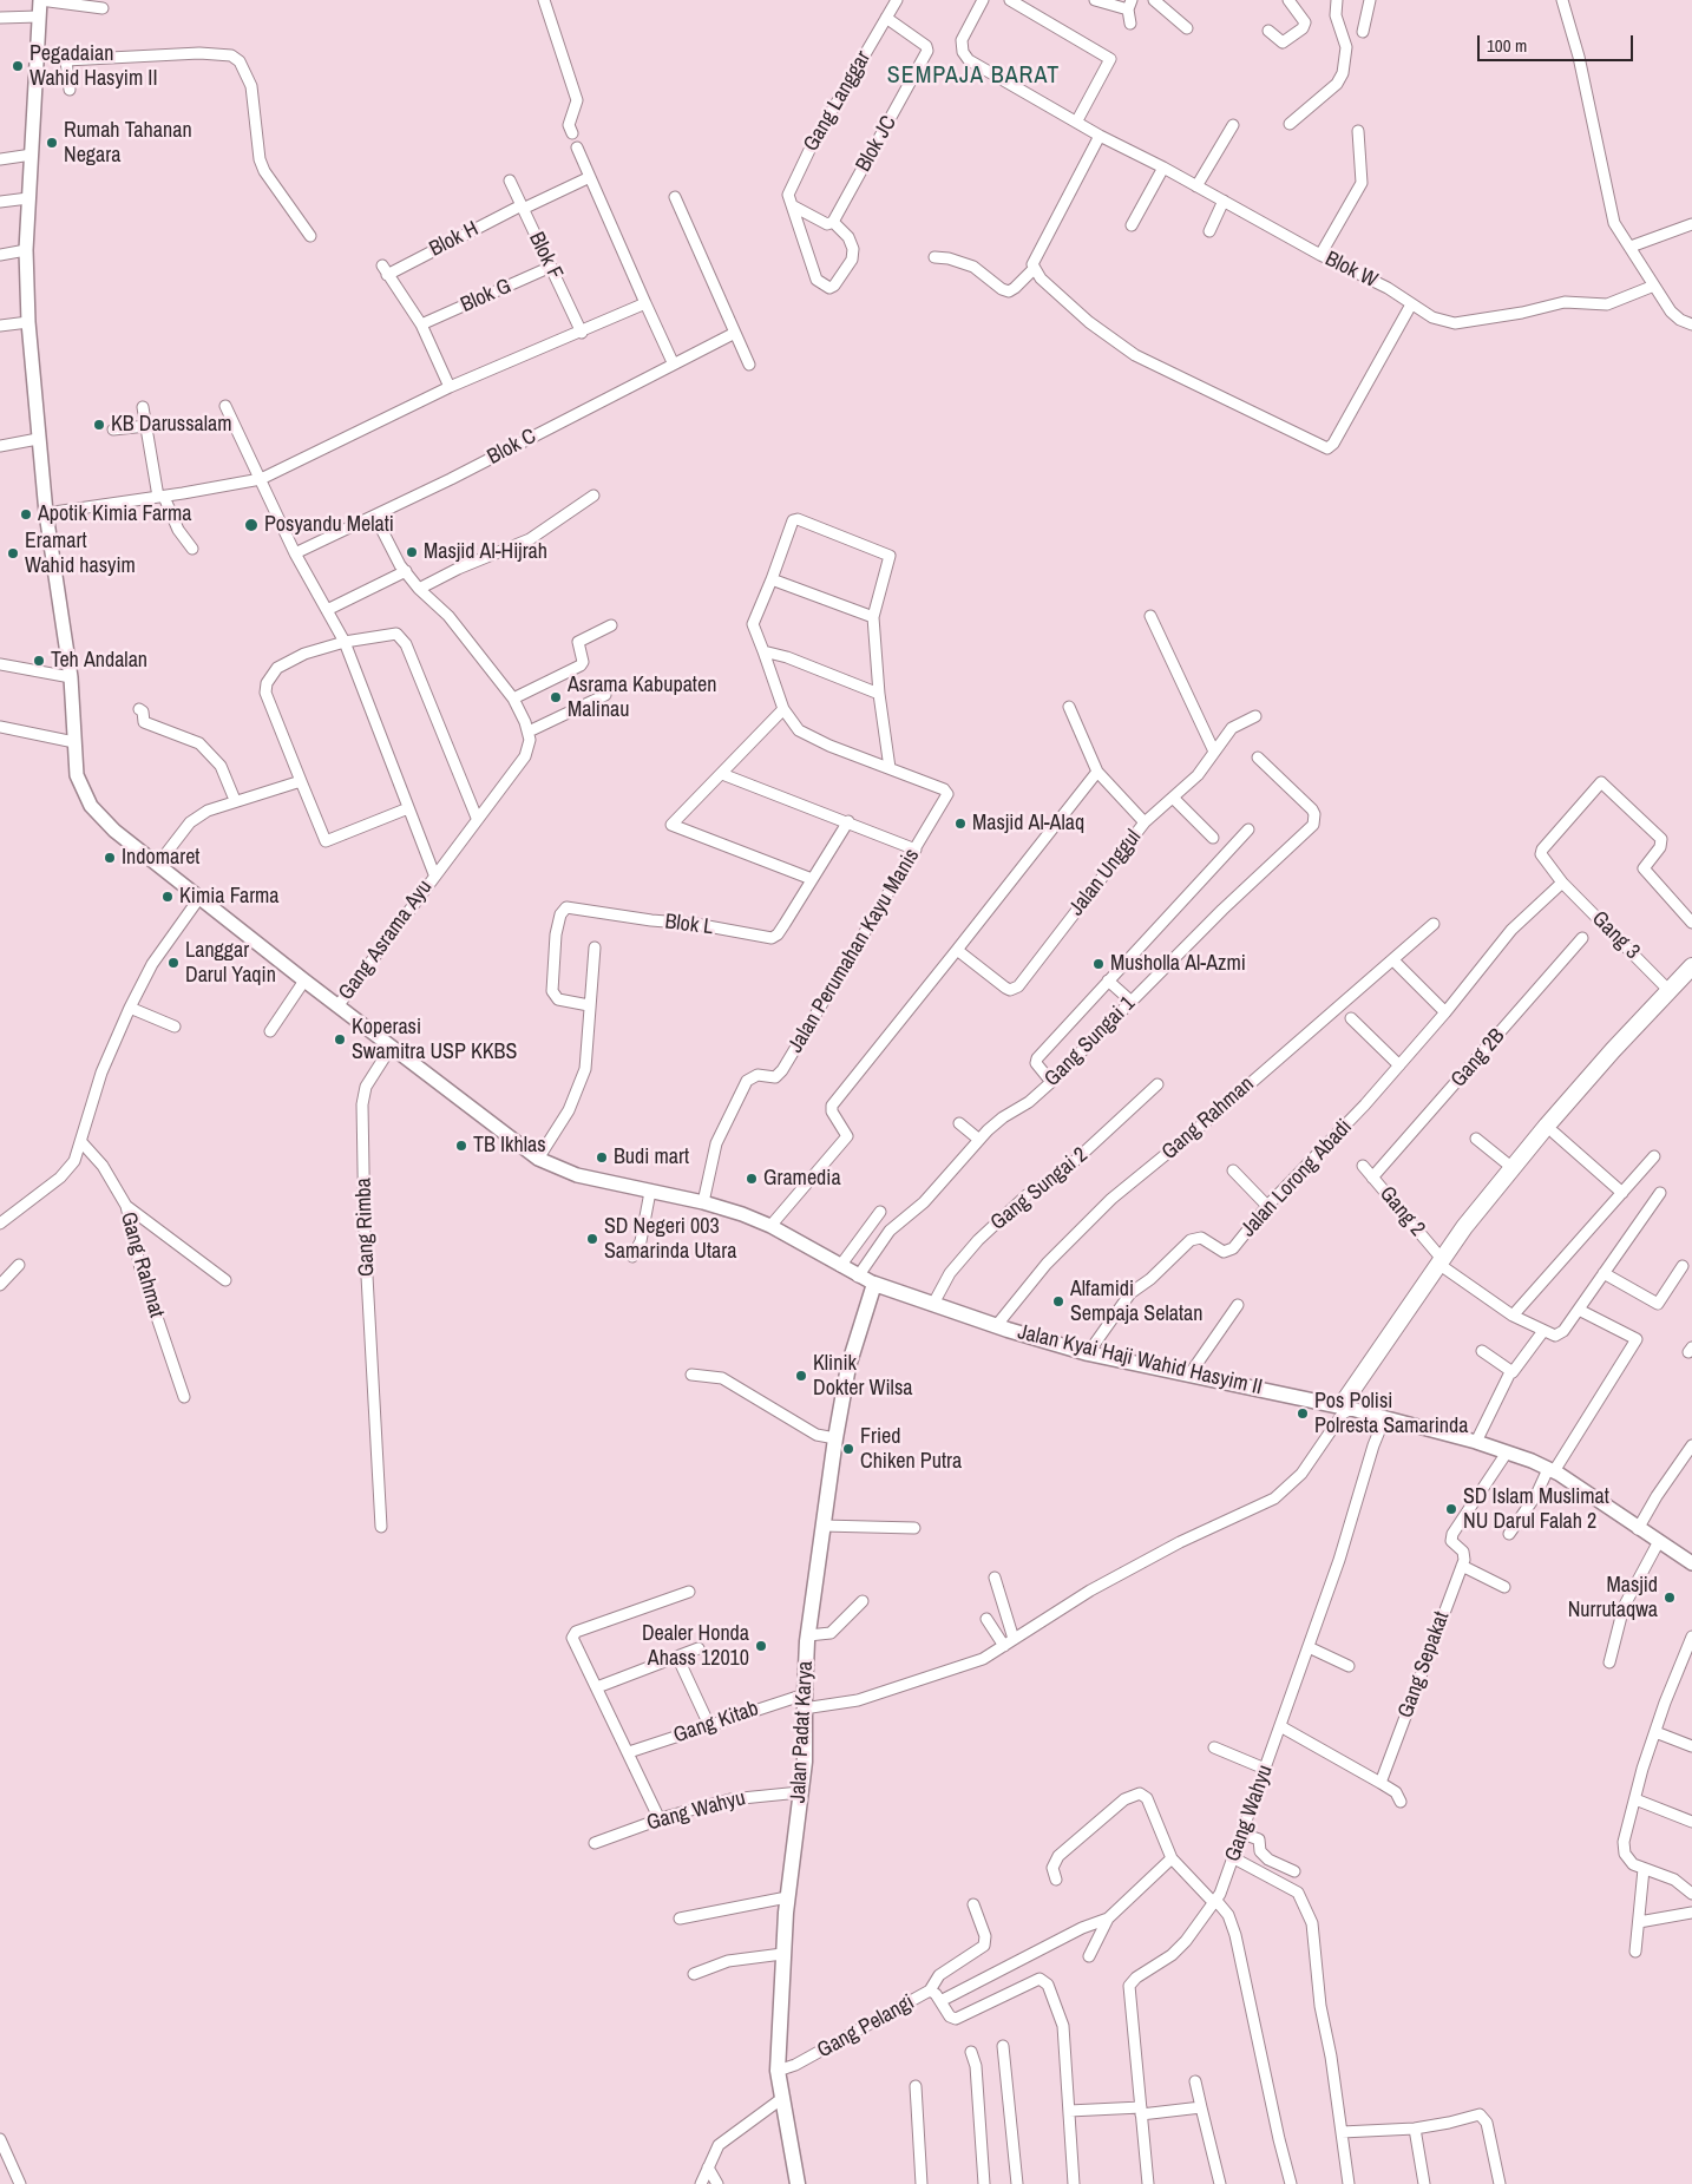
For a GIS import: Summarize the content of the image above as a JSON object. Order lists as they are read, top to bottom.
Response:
{
  "streets": {
    "main road": ["Jalan Kyai Haji Wahid Hasyim II", "Jalan Padat Karya"],
    "street": [
      "Gang Langgar",
      "Blok JC",
      "Blok H",
      "Blok F",
      "Blok W",
      "Blok G",
      "Blok C",
      "Jalan Unggul",
      "Blok L",
      "Gang 3",
      "Gang Asrama Ayu",
      "Jalan Perumahan Kayu Manis",
      "Gang Sungai 1",
      "Gang 2B",
      "Gang Rahman",
      "Jalan Lorong Abadi",
      "Gang Sungai 2",
      "Gang 2",
      "Gang Rimba",
      "Gang Rahmat",
      "Gang Sepakat",
      "Gang Kitab",
      "Gang Wahyu",
      "Gang Pelangi"
    ]
  },
  "crossings": [
    ["Gang Langgar", "Blok JC"],
    ["Blok H", "Blok F"],
    ["Blok H", "Blok G"],
    ["Blok F", "Blok G"],
    ["Gang 3", "Jalan Lorong Abadi"],
    ["Gang Asrama Ayu", "Jalan Kyai Haji Wahid Hasyim II"],
    ["Jalan Perumahan Kayu Manis", "Jalan Kyai Haji Wahid Hasyim II"],
    ["Gang Sungai 1", "Jalan Kyai Haji Wahid Hasyim II"],
    ["Gang 2B", "Gang 2"],
    ["Gang Rahman", "Jalan Kyai Haji Wahid Hasyim II"],
    ["Jalan Lorong Abadi", "Jalan Kyai Haji Wahid Hasyim II"],
    ["Gang Sungai 2", "Jalan Kyai Haji Wahid Hasyim II"],
    ["Gang Rimba", "Jalan Kyai Haji Wahid Hasyim II"],
    ["Jalan Kyai Haji Wahid Hasyim II", "Gang Kitab"],
    ["Jalan Kyai Haji Wahid Hasyim II", "Jalan Padat Karya"],
    ["Gang Kitab", "Jalan Padat Karya"],
    ["Jalan Padat Karya", "Gang Wahyu"],
    ["Jalan Padat Karya", "Gang Pelangi"]
  ],
  "districts": ["SEMPAJA BARAT"],
  "places": [
    "Pegadaian Wahid Hasyim II",
    "Rumah Tahanan Negara",
    "KB Darussalam",
    "Apotik Kimia Farma",
    "Posyandu Melati",
    "Masjid Al-Hijrah",
    "Eramart Wahid hasyim",
    "Teh Andalan",
    "Asrama Kabupaten Malinau",
    "Masjid Al-Alaq",
    "Indomaret",
    "Kimia Farma",
    "Langgar Darul Yaqin",
    "Musholla Al-Azmi",
    "Koperasi Swamitra USP KKBS",
    "TB Ikhlas",
    "Budi mart",
    "Gramedia",
    "SD Negeri 003 Samarinda Utara",
    "Alfamidi Sempaja Selatan",
    "Klinik Dokter Wilsa",
    "Pos Polisi Polresta Samarinda",
    "Fried Chiken Putra",
    "SD Islam Muslimat NU Darul Falah 2",
    "Masjid Nurrutaqwa",
    "Dealer Honda Ahass 12010"
  ],
  "scale_bar": "100 m"
}
